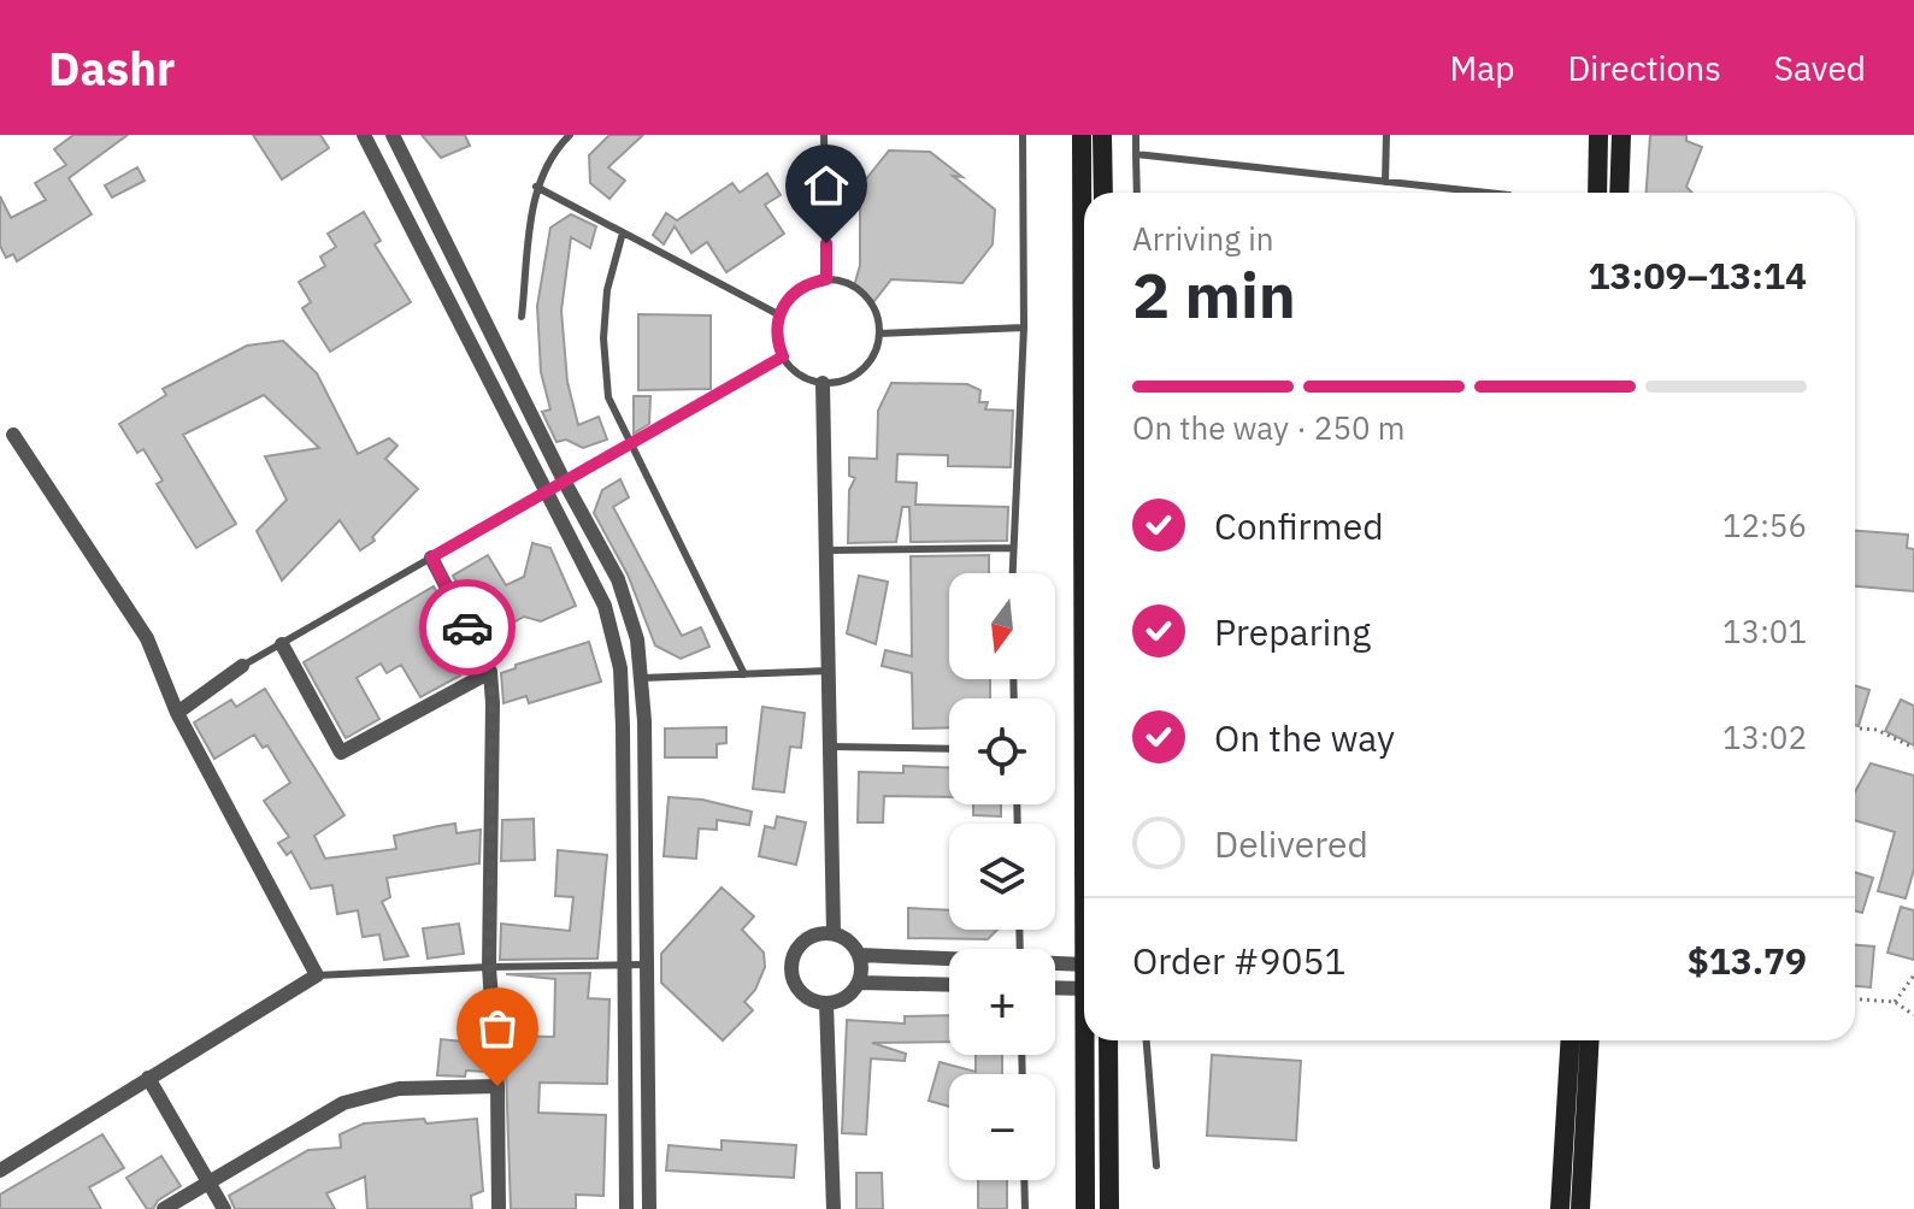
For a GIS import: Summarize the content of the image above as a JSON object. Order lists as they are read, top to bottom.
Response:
{
  "north": "bottom",
  "page": {
    "header": "Dashr",
    "nav": ["Map", "Directions", "Saved"],
    "heading": ["2 min", "Arriving in", "13:09–13:14"],
    "panel": ["Order #9051", "$13.79"],
    "bar": "On the way · 250 m",
    "list": [
      ["Confirmed", "12:56"],
      ["Preparing", "13:01"],
      ["On the way", "13:02"],
      "Delivered"
    ],
    "map_buttons": ["+", "−"]
  }
}
